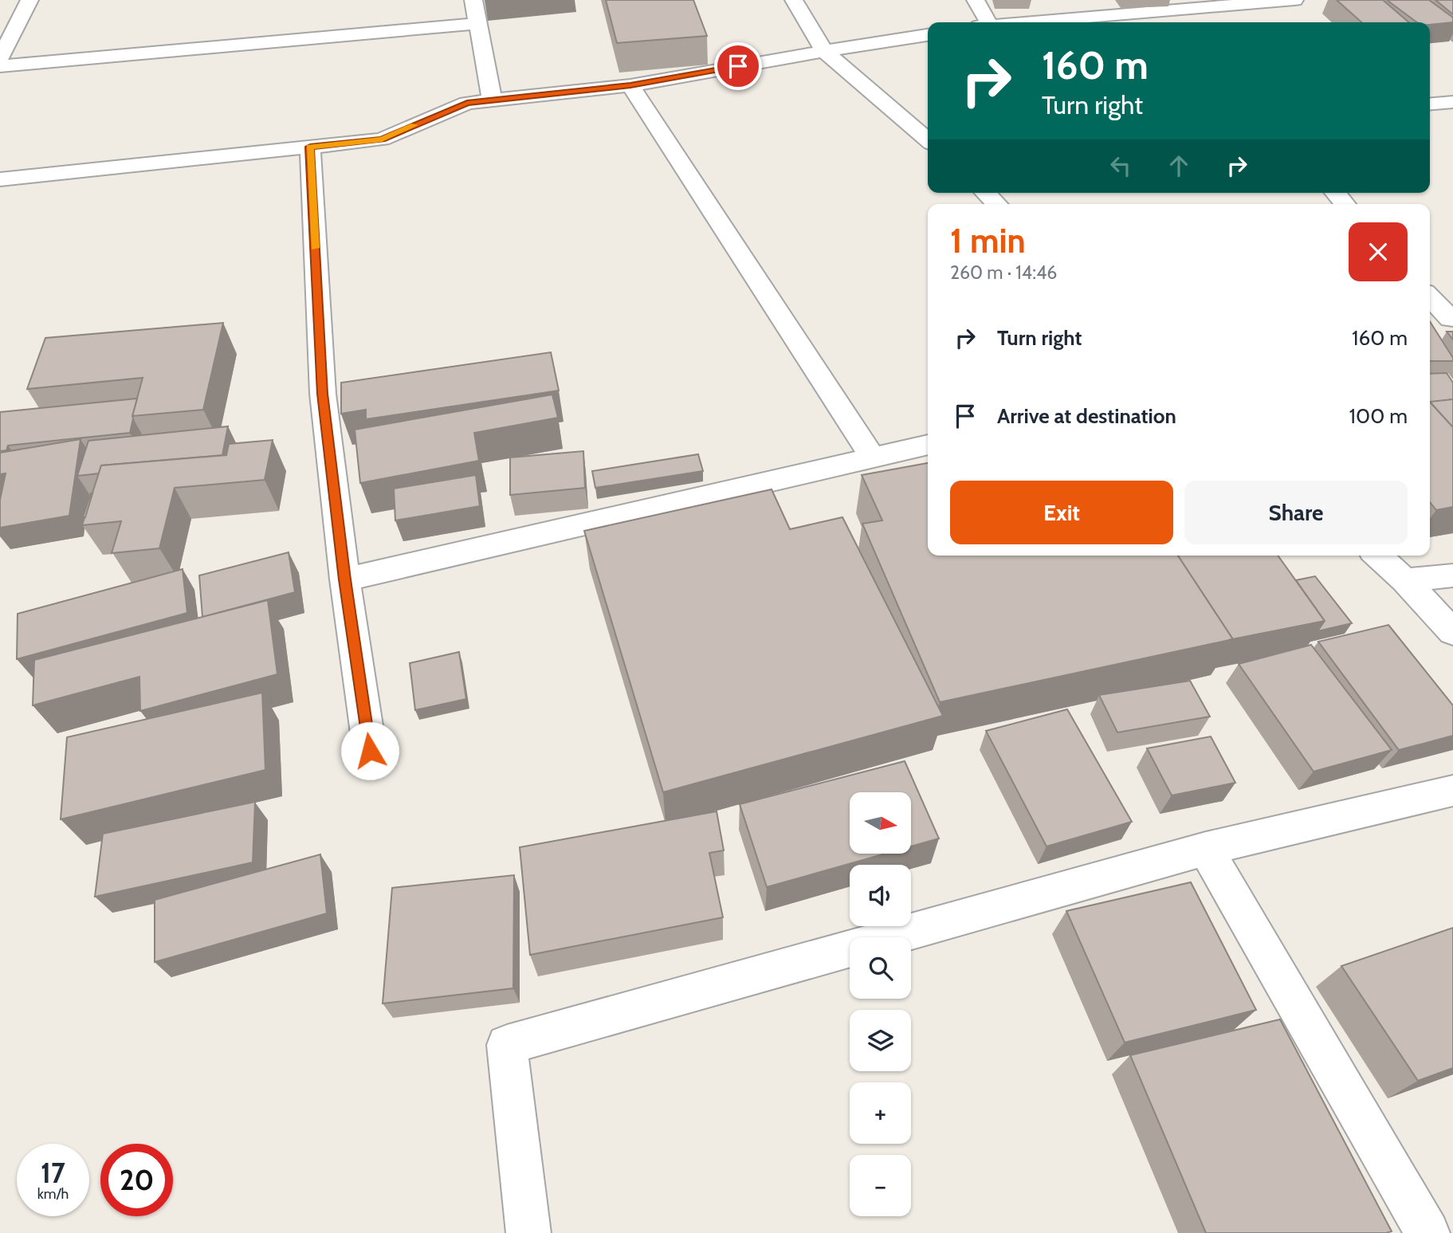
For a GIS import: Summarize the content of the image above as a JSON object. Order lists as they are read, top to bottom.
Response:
{
  "north": "right",
  "page": {
    "turn": ["160 m", "Turn right"],
    "heading": ["1 min", "260 m · 14:46"],
    "list": [
      {
        "name": "Turn right",
        "value": "160 m"
      },
      {
        "name": "Arrive at destination",
        "value": "100 m"
      }
    ],
    "buttons": ["Exit", "Share"],
    "map_buttons": ["+", "−"],
    "speed": "17 km/h",
    "limit": "20"
  }
}
